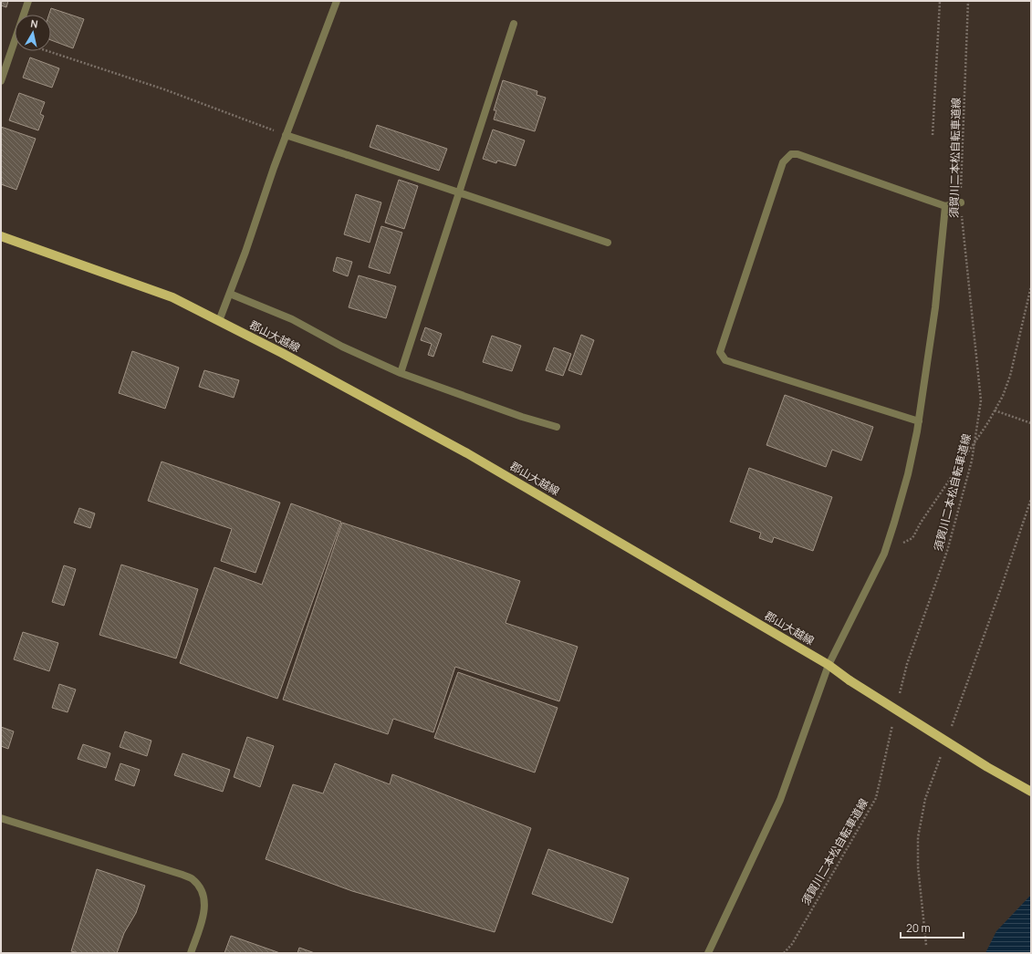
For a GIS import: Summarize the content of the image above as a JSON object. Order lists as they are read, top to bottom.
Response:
{
  "streets": {
    "main road": ["郡山大越線"],
    "path": ["須賀川二本松自転車道線"]
  },
  "scale_bar": "20 m",
  "north": "top"
}
